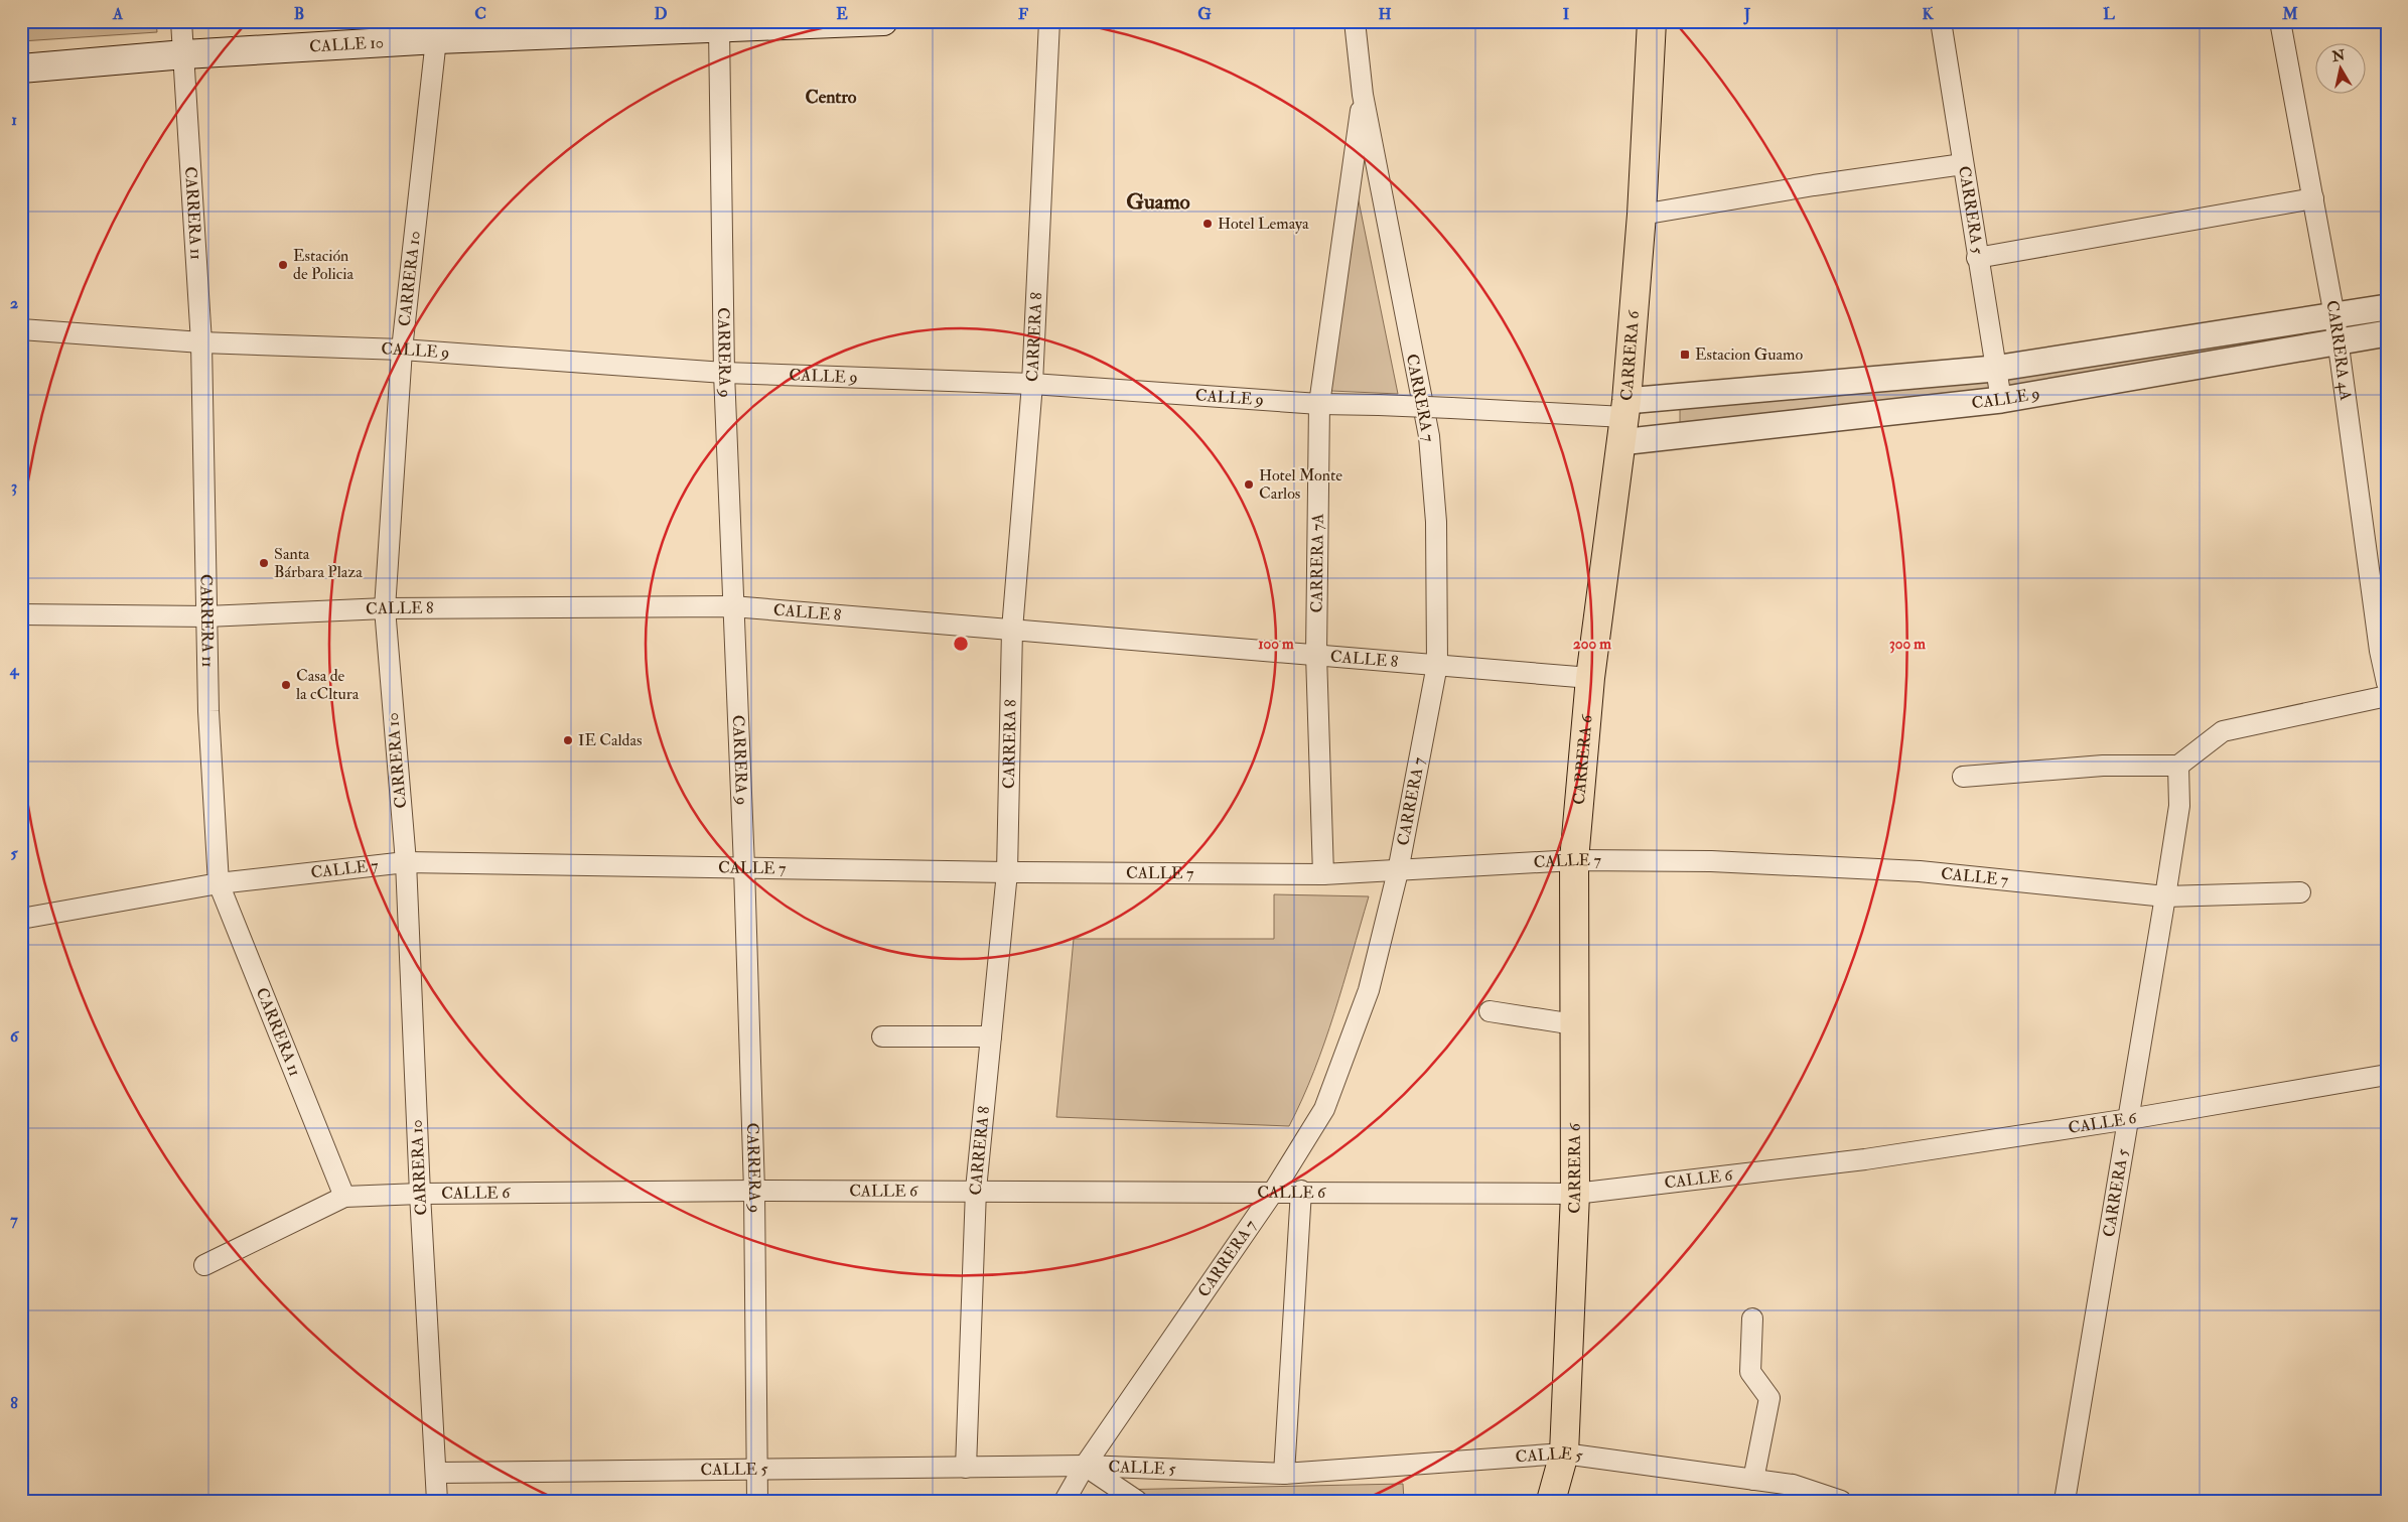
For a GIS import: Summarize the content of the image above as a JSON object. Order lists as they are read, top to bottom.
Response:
{
  "streets": {
    "main road": ["CALLE 10", "CARRERA 6"],
    "street": [
      "CARRERA 5",
      "CARRERA 11",
      "CARRERA 10",
      "CARRERA 8",
      "CALLE 9",
      "CARRERA 4A",
      "CARRERA 9",
      "CARRERA 7",
      "CARRERA 7A",
      "CALLE 8",
      "CALLE 7",
      "CALLE 6",
      "CALLE 5"
    ]
  },
  "crossings": [
    ["CALLE 10", "CARRERA 11"],
    ["CALLE 10", "CARRERA 10"],
    ["CALLE 10", "CARRERA 9"],
    ["CARRERA 5", "CALLE 9"],
    ["CARRERA 5", "CALLE 7"],
    ["CARRERA 5", "CALLE 6"],
    ["CARRERA 11", "CALLE 9"],
    ["CARRERA 11", "CALLE 8"],
    ["CARRERA 11", "CALLE 7"],
    ["CARRERA 11", "CALLE 6"],
    ["CARRERA 10", "CALLE 9"],
    ["CARRERA 10", "CALLE 8"],
    ["CARRERA 10", "CALLE 7"],
    ["CARRERA 10", "CALLE 6"],
    ["CARRERA 10", "CALLE 5"],
    ["CARRERA 8", "CALLE 9"],
    ["CARRERA 8", "CALLE 8"],
    ["CARRERA 8", "CALLE 7"],
    ["CARRERA 8", "CALLE 6"],
    ["CARRERA 8", "CALLE 5"],
    ["CALLE 9", "CARRERA 4A"],
    ["CALLE 9", "CARRERA 9"],
    ["CALLE 9", "CARRERA 6"],
    ["CALLE 9", "CARRERA 7A"],
    ["CARRERA 9", "CALLE 8"],
    ["CARRERA 9", "CALLE 7"],
    ["CARRERA 9", "CALLE 6"],
    ["CARRERA 9", "CALLE 5"],
    ["CARRERA 6", "CALLE 8"],
    ["CARRERA 6", "CALLE 7"],
    ["CARRERA 6", "CALLE 6"],
    ["CARRERA 6", "CALLE 5"],
    ["CARRERA 7", "CARRERA 7A"],
    ["CARRERA 7", "CALLE 8"],
    ["CARRERA 7", "CALLE 7"],
    ["CARRERA 7", "CALLE 6"],
    ["CARRERA 7", "CALLE 5"],
    ["CARRERA 7A", "CALLE 8"],
    ["CARRERA 7A", "CALLE 7"]
  ],
  "districts": ["Centro", "Guamo"],
  "places": {
    "other": [
      "Hotel Lemaya",
      "Estación de Policia",
      "Hotel Monte Carlos",
      "Santa Bárbara Plaza",
      "Casa de la cCltura",
      "IE Caldas"
    ],
    "transit": ["Estacion Guamo"]
  },
  "north": "top",
  "grid": {
    "columns": [
      "A",
      "B",
      "C",
      "D",
      "E",
      "F",
      "G",
      "H",
      "I",
      "J",
      "K",
      "L",
      "M"
    ],
    "rows": [
      "1",
      "2",
      "3",
      "4",
      "5",
      "6",
      "7",
      "8"
    ]
  },
  "rings": ["100 m", "200 m", "300 m"]
}
